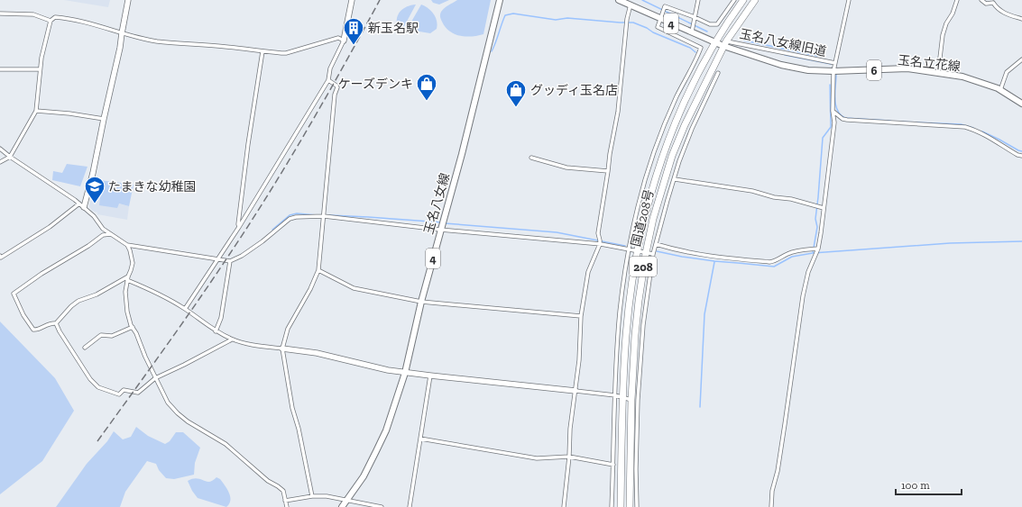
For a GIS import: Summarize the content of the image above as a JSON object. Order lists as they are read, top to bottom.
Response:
{
  "streets": {
    "highway": ["国道208号", "208"],
    "main road": [
      "4",
      "玉名立花線",
      "6",
      "玉名八女線"
    ],
    "street": ["玉名八女線旧道"]
  },
  "crossings": [
    ["4", "玉名八女線旧道"],
    ["4", "玉名立花線"],
    ["4", "国道208号"],
    ["玉名八女線旧道", "玉名立花線"],
    ["玉名八女線旧道", "国道208号"],
    ["玉名立花線", "国道208号"]
  ],
  "places": {
    "building": ["新玉名駅"],
    "shop": ["ケーズデンキ", "グッディ玉名店"],
    "school or university": ["たまきな幼稚園"]
  },
  "scale_bar": "100 m"
}
